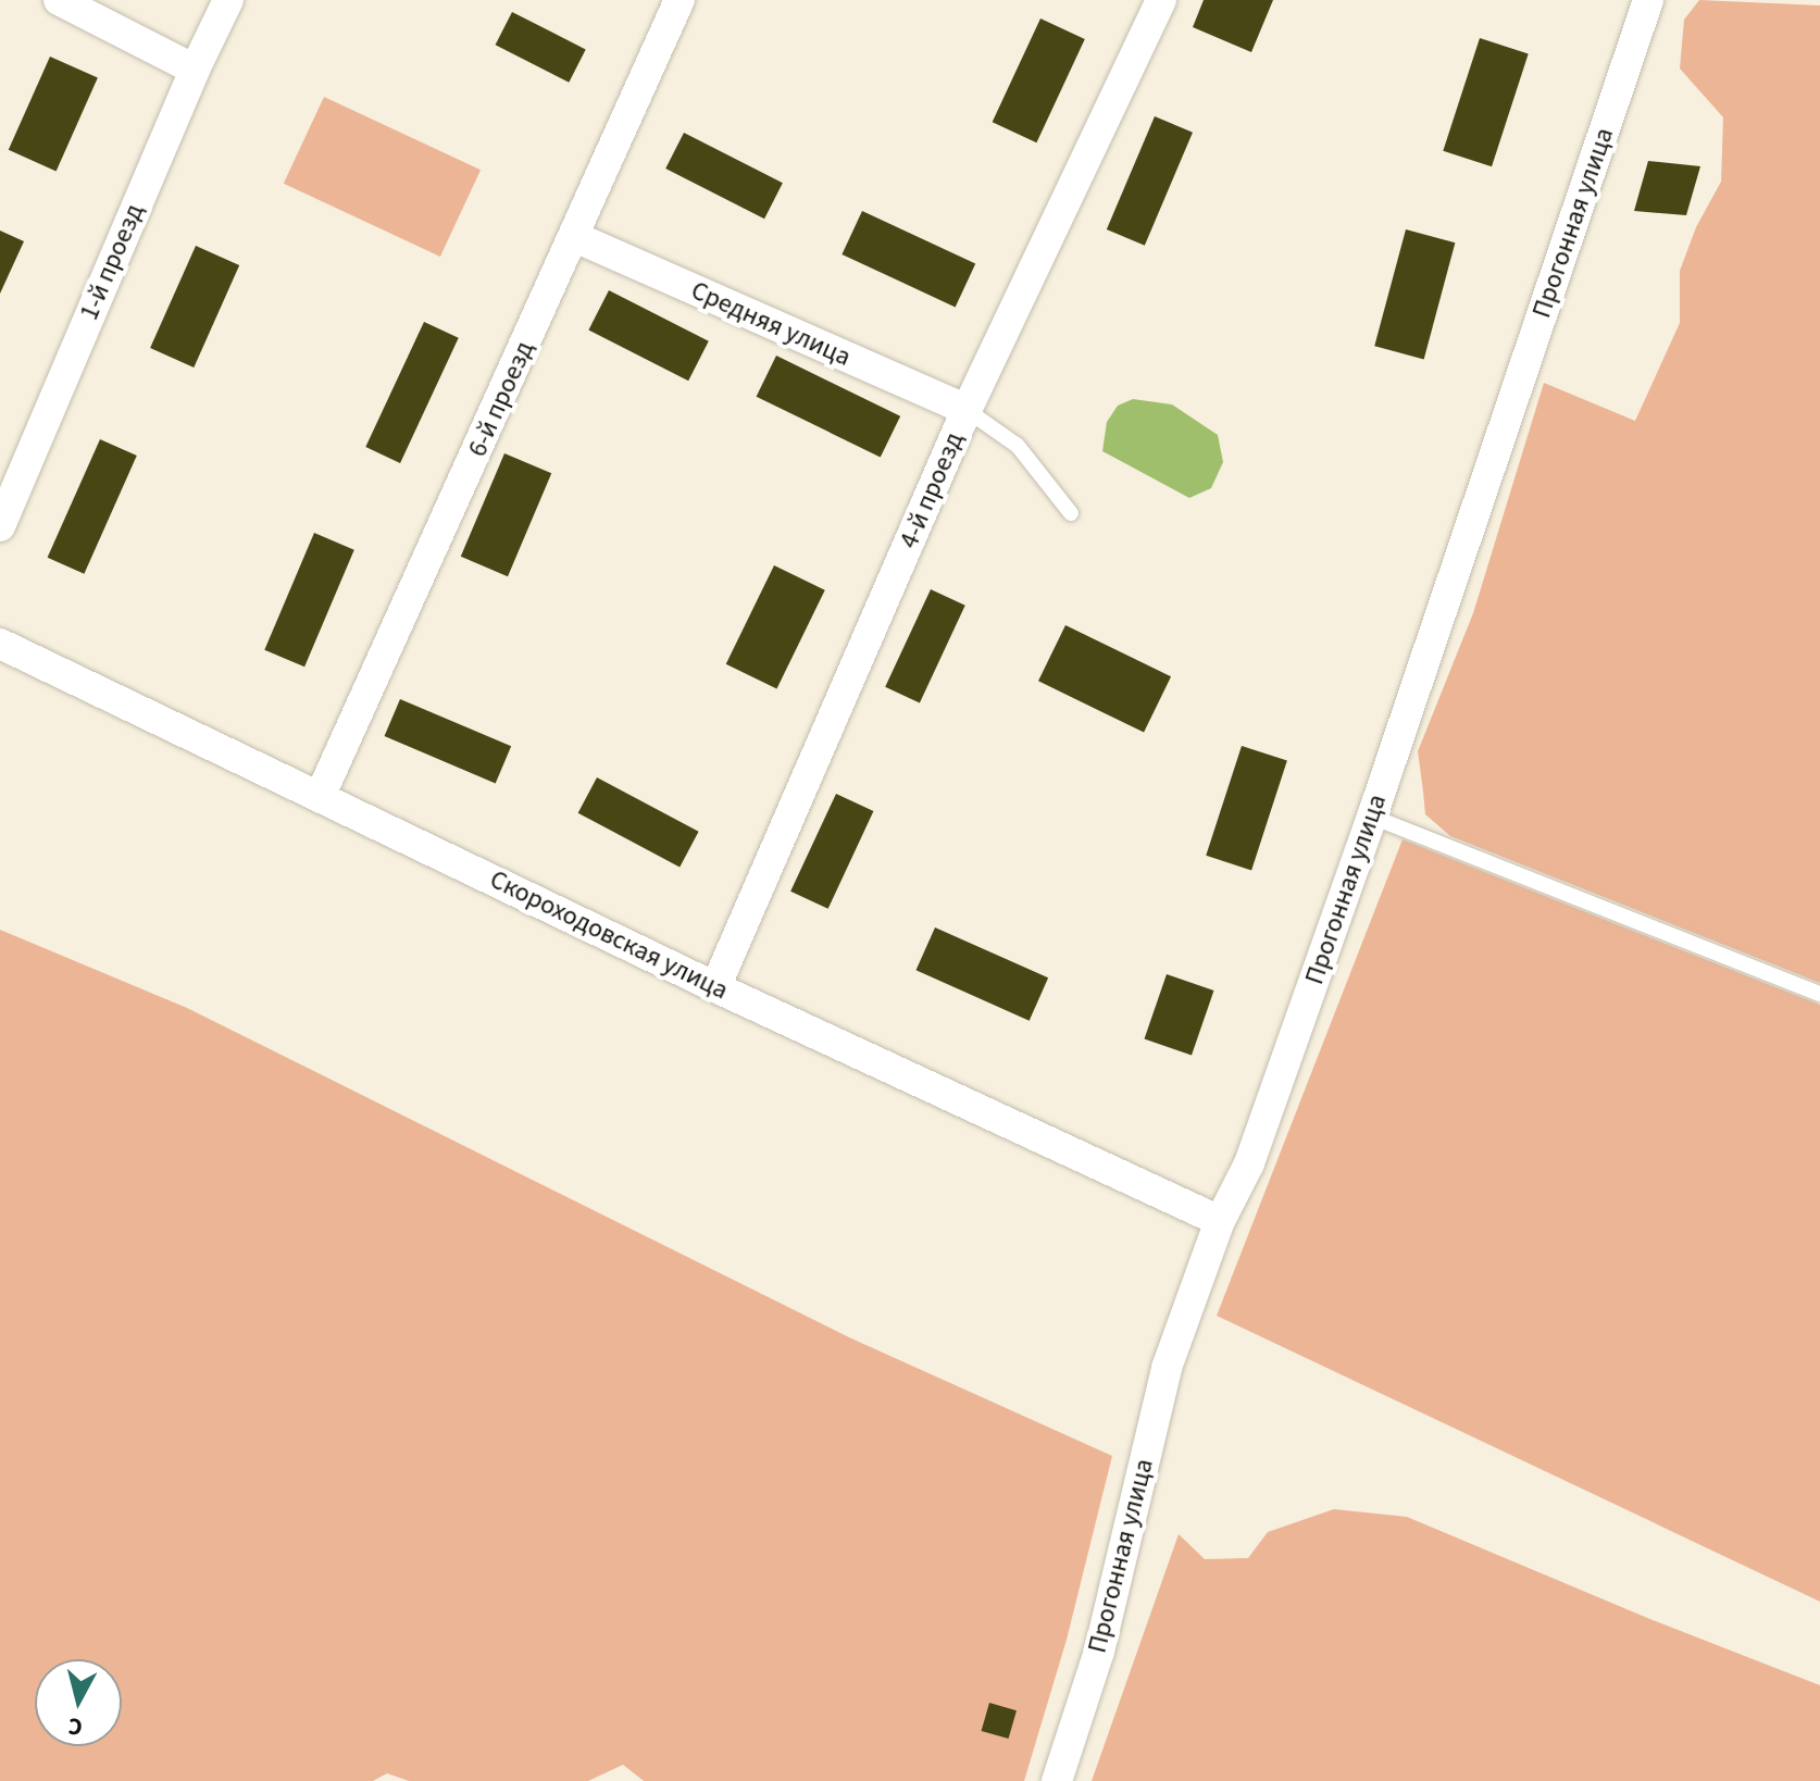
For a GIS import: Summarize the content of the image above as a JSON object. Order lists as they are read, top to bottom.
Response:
{
  "streets": {
    "street": [
      "Прогонная улица",
      "1-й проезд",
      "Средняя улица",
      "6-й проезд",
      "4-й проезд",
      "Скороходовская улица"
    ]
  },
  "crossings": [
    ["Прогонная улица", "Скороходовская улица"],
    ["Средняя улица", "6-й проезд"],
    ["Средняя улица", "4-й проезд"],
    ["6-й проезд", "Скороходовская улица"],
    ["4-й проезд", "Скороходовская улица"]
  ],
  "north": "bottom"
}
